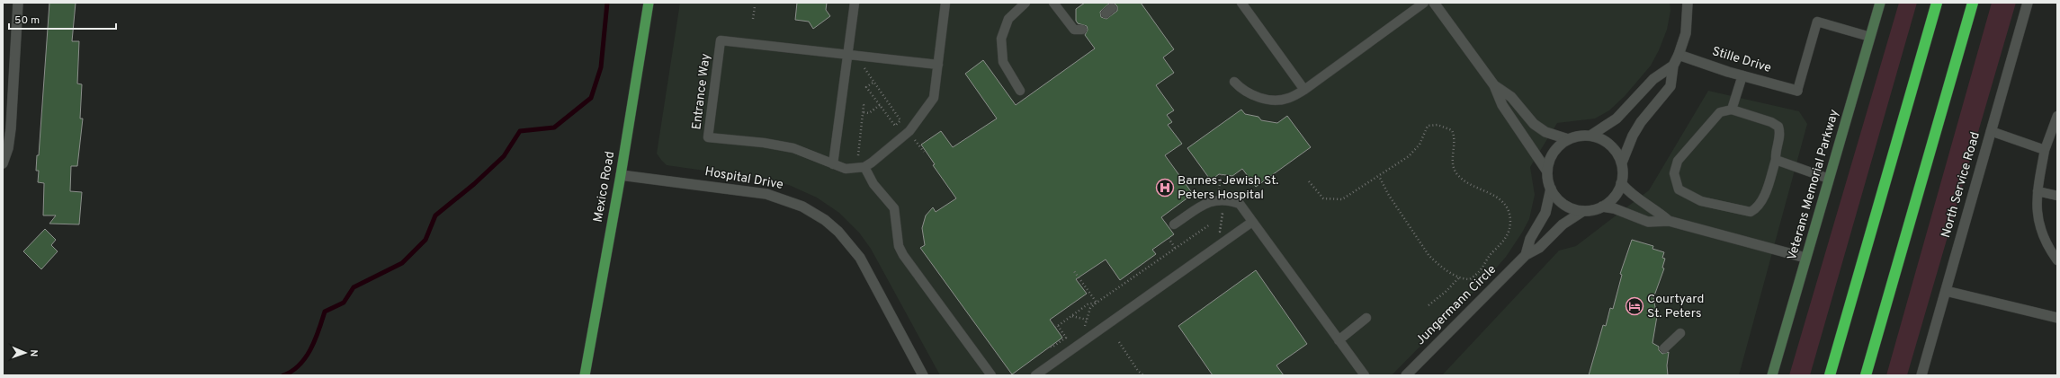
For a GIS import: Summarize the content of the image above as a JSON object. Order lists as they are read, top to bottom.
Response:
{
  "streets": {
    "main road": ["Veterans Memorial Parkway", "Mexico Road"],
    "street": [
      "Stille Drive",
      "Hospital Drive",
      "North Service Road",
      "Jungermann Circle"
    ],
    "lane": ["Entrance Way"]
  },
  "crossings": [
    ["Hospital Drive", "Mexico Road"]
  ],
  "places": {
    "hospital": ["Barnes-Jewish St. Peters Hospital"],
    "hotel": ["Courtyard St. Peters"]
  },
  "scale_bar": "50 m",
  "north": "right"
}
